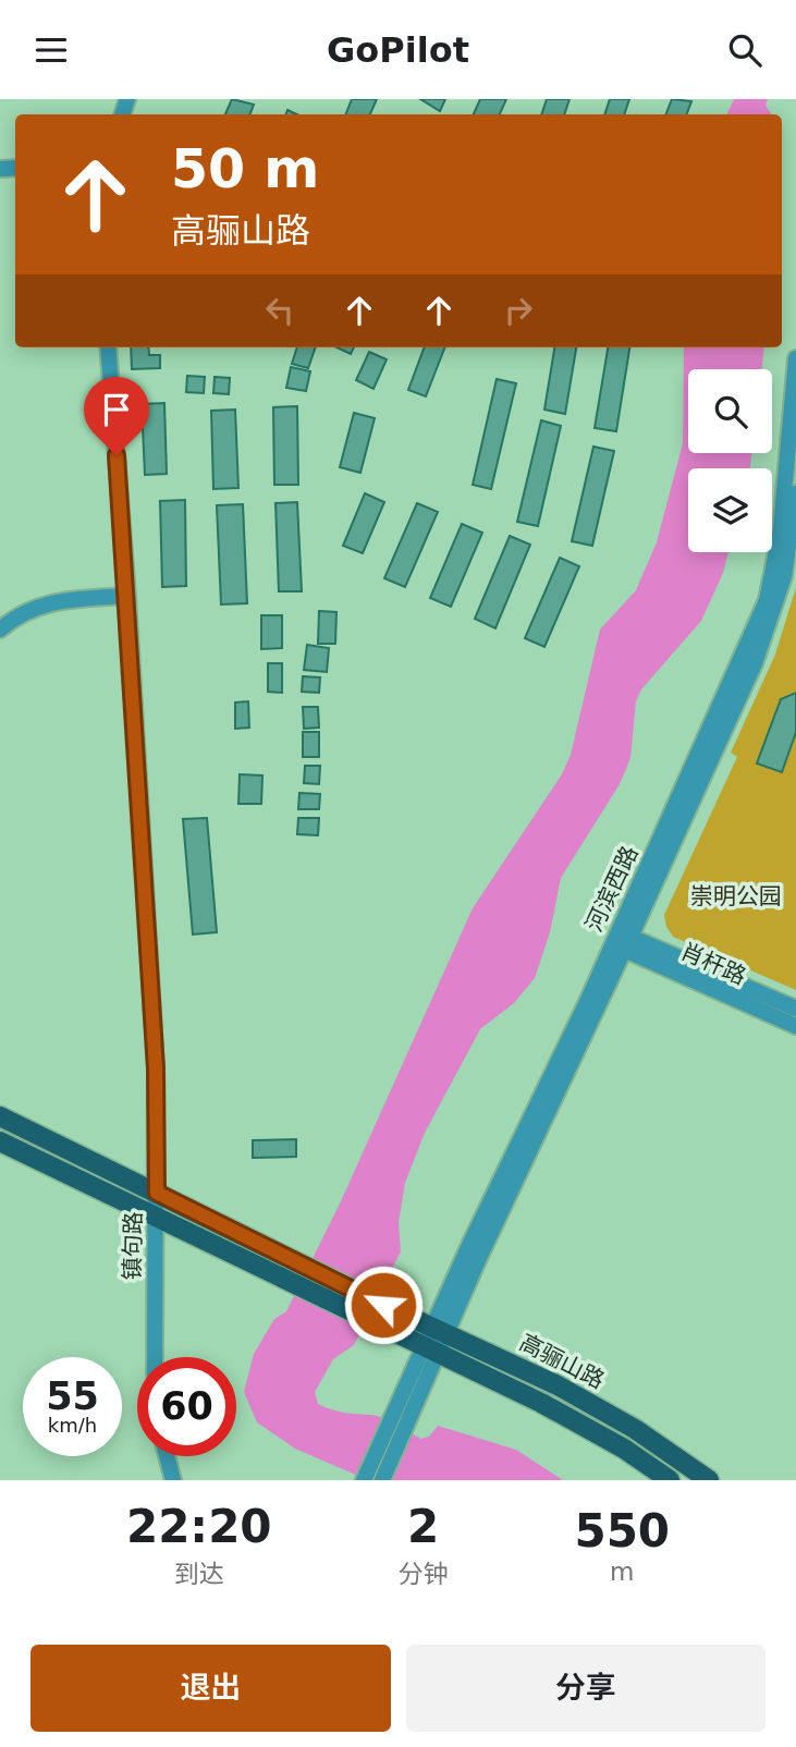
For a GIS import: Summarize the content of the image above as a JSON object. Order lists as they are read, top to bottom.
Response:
{
  "streets": {
    "main road": ["高骊山路"],
    "street": ["河滨西路", "肖杆路", "镇句路"]
  },
  "crossings": [
    ["河滨西路", "肖杆路"],
    ["河滨西路", "高骊山路"],
    ["镇句路", "高骊山路"]
  ],
  "parks": ["崇明公园"],
  "page": {
    "header": "GoPilot",
    "turn": ["50 m", "高骊山路"],
    "speed": "55 km/h",
    "limit": "60",
    "eta": [
      "22:20",
      "到达",
      "2",
      "分钟",
      "550",
      "m"
    ],
    "buttons": ["退出", "分享"]
  }
}
